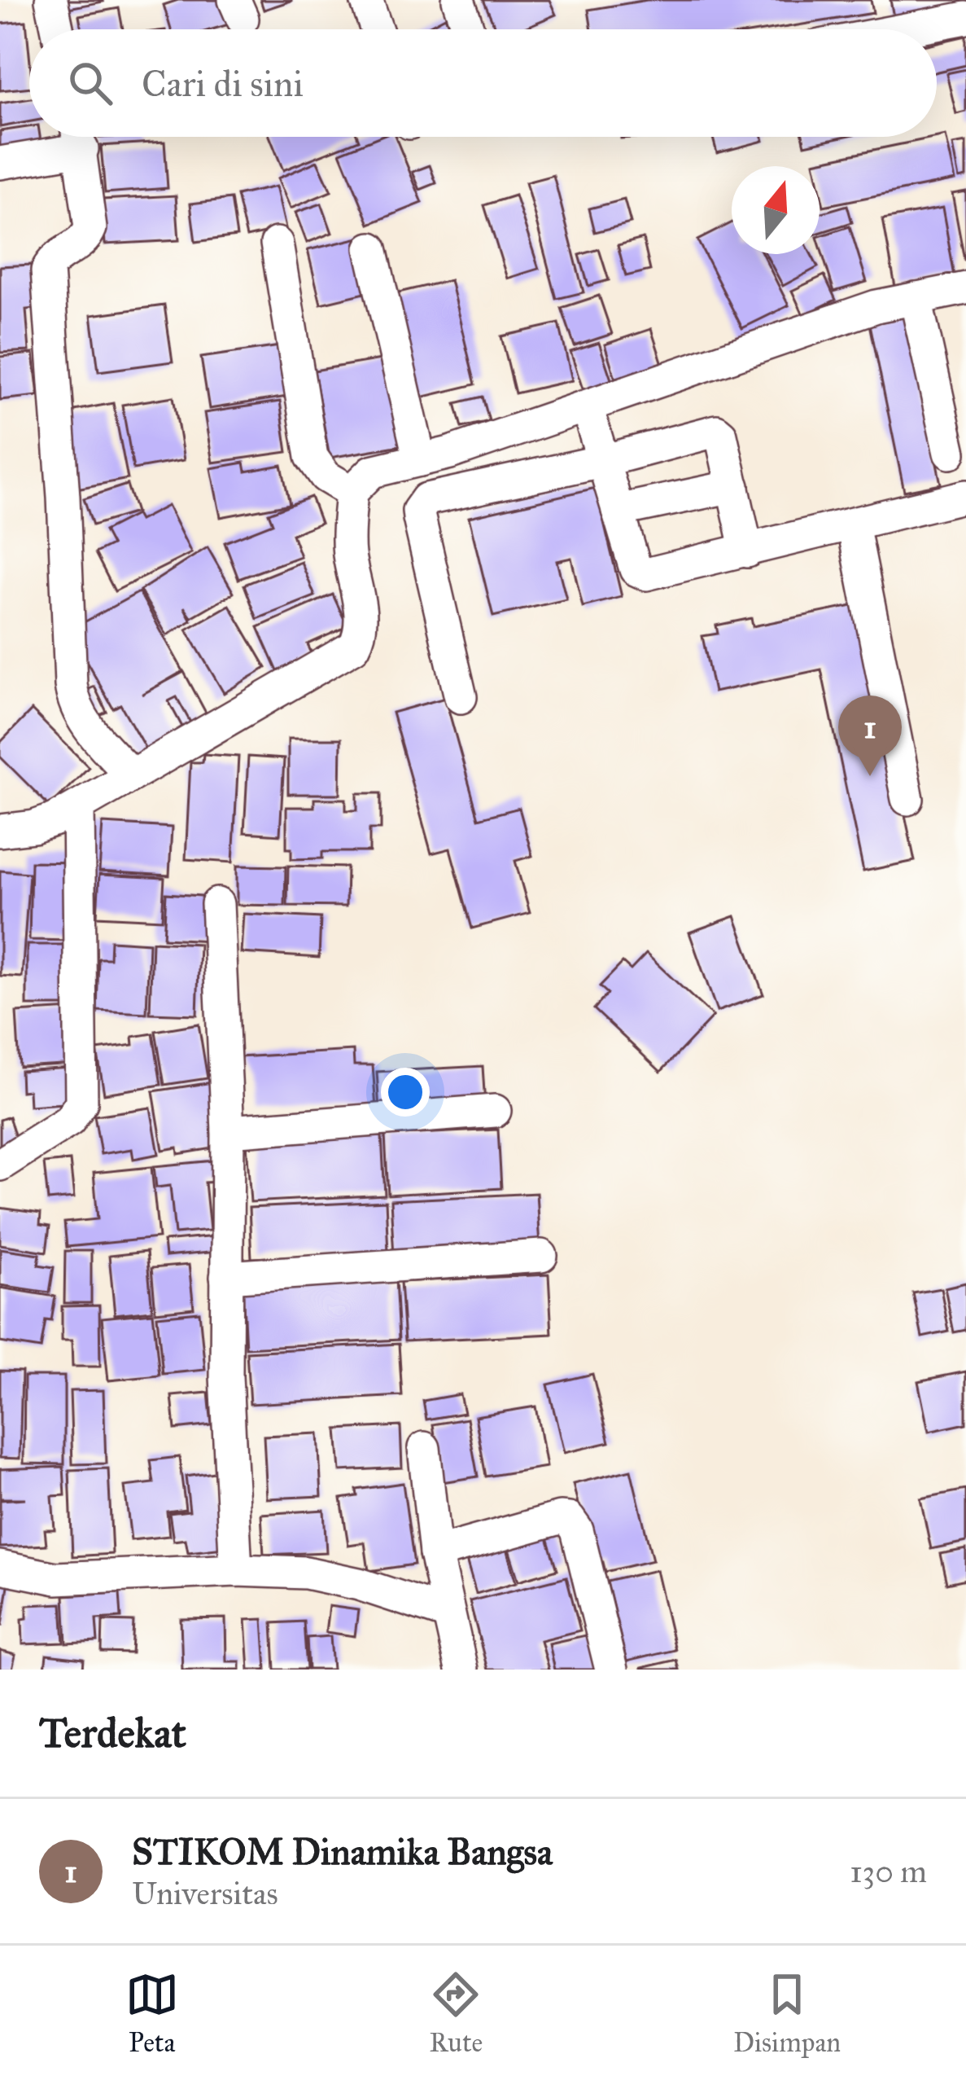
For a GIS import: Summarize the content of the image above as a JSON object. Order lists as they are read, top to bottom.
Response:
{
  "north": "top",
  "page": {
    "search": "Cari di sini",
    "pins": "1",
    "heading": "Terdekat",
    "list": [
      {
        "mark": "1",
        "name": "STIKOM Dinamika Bangsa",
        "note": "Universitas",
        "value": "130 m"
      }
    ],
    "nav": ["Peta", "Rute", "Disimpan"]
  }
}
